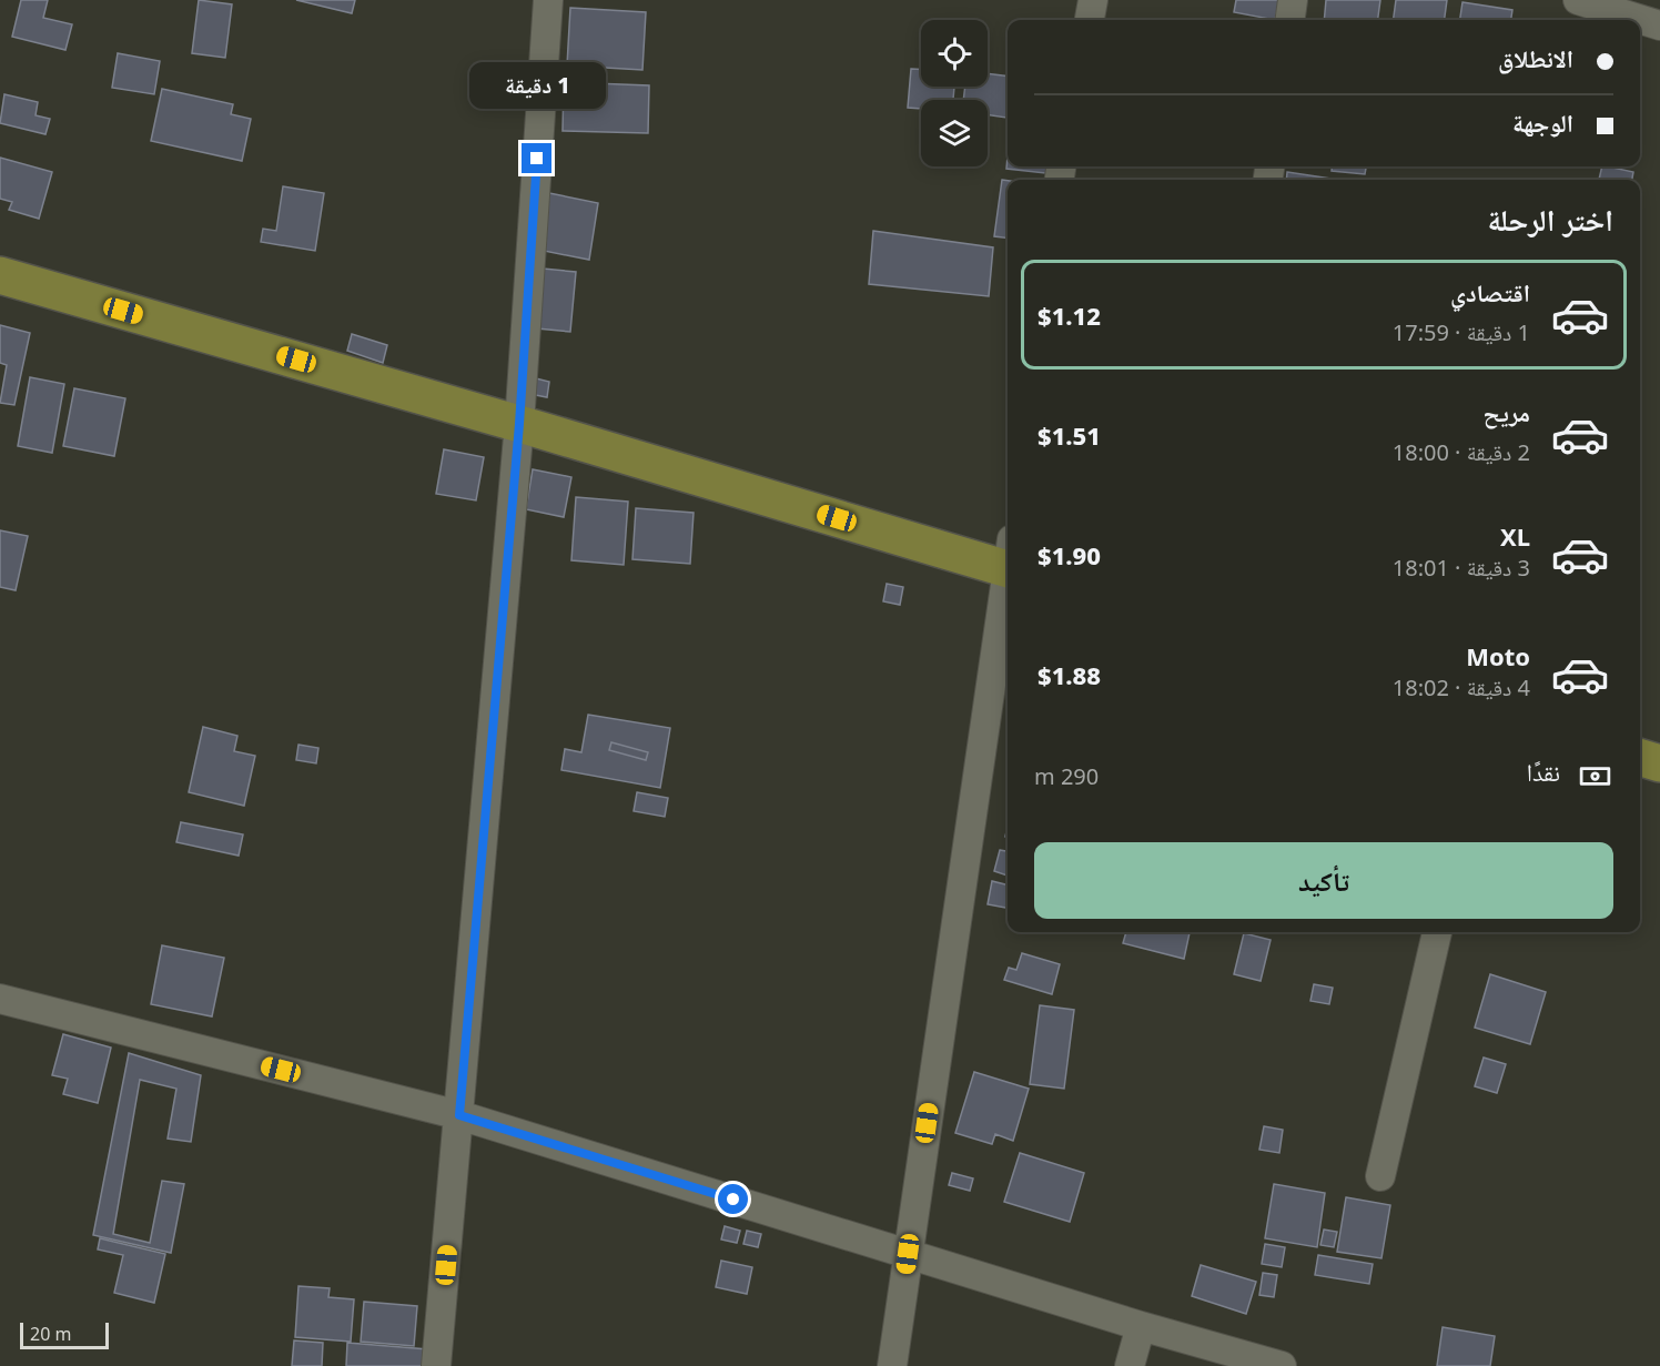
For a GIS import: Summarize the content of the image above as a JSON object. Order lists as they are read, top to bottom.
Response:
{
  "scale_bar": "20 m",
  "page": {
    "banner": ["الانطلاق", "الوجهة"],
    "bubble": "1 دقيقة",
    "heading": "اختر الرحلة",
    "list": [
      {
        "name": "اقتصادي",
        "note": "1 دقيقة · 17:59",
        "value": "$1.12"
      },
      {
        "name": "مريح",
        "note": "2 دقيقة · 18:00",
        "value": "$1.51"
      },
      {
        "name": "XL",
        "note": "3 دقيقة · 18:01",
        "value": "$1.90"
      },
      {
        "name": "Moto",
        "note": "4 دقيقة · 18:02",
        "value": "$1.88"
      }
    ],
    "pay": ["نقدًا", "290 m"],
    "buttons": "تأكيد",
    "scale": "20 m"
  }
}
